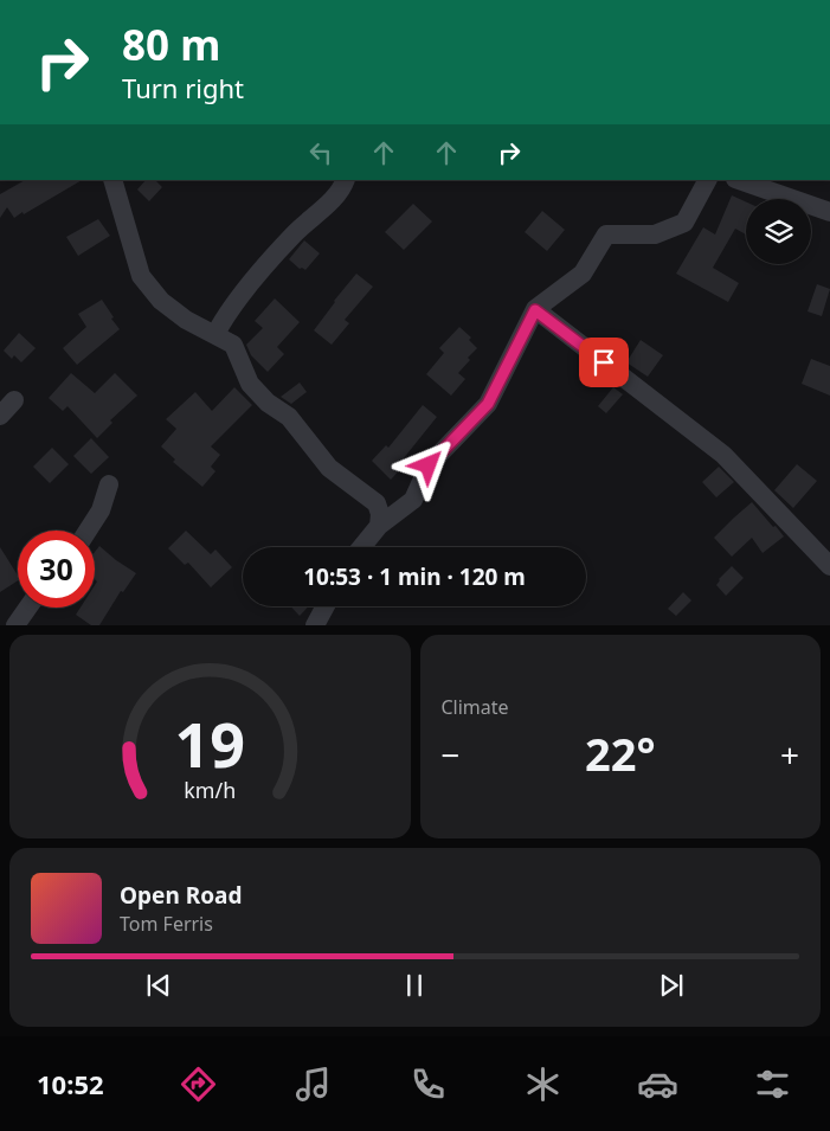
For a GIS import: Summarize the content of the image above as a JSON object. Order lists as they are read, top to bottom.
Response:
{
  "page": {
    "turn": ["80 m", "Turn right"],
    "limit": "30",
    "trip": "10:53 · 1 min · 120 m",
    "tile": "Climate",
    "heat": ["−", "22°", "+"],
    "song": ["Open Road", "Tom Ferris"],
    "tabs": "10:52",
    "gauge": ["19", "km/h"]
  }
}
